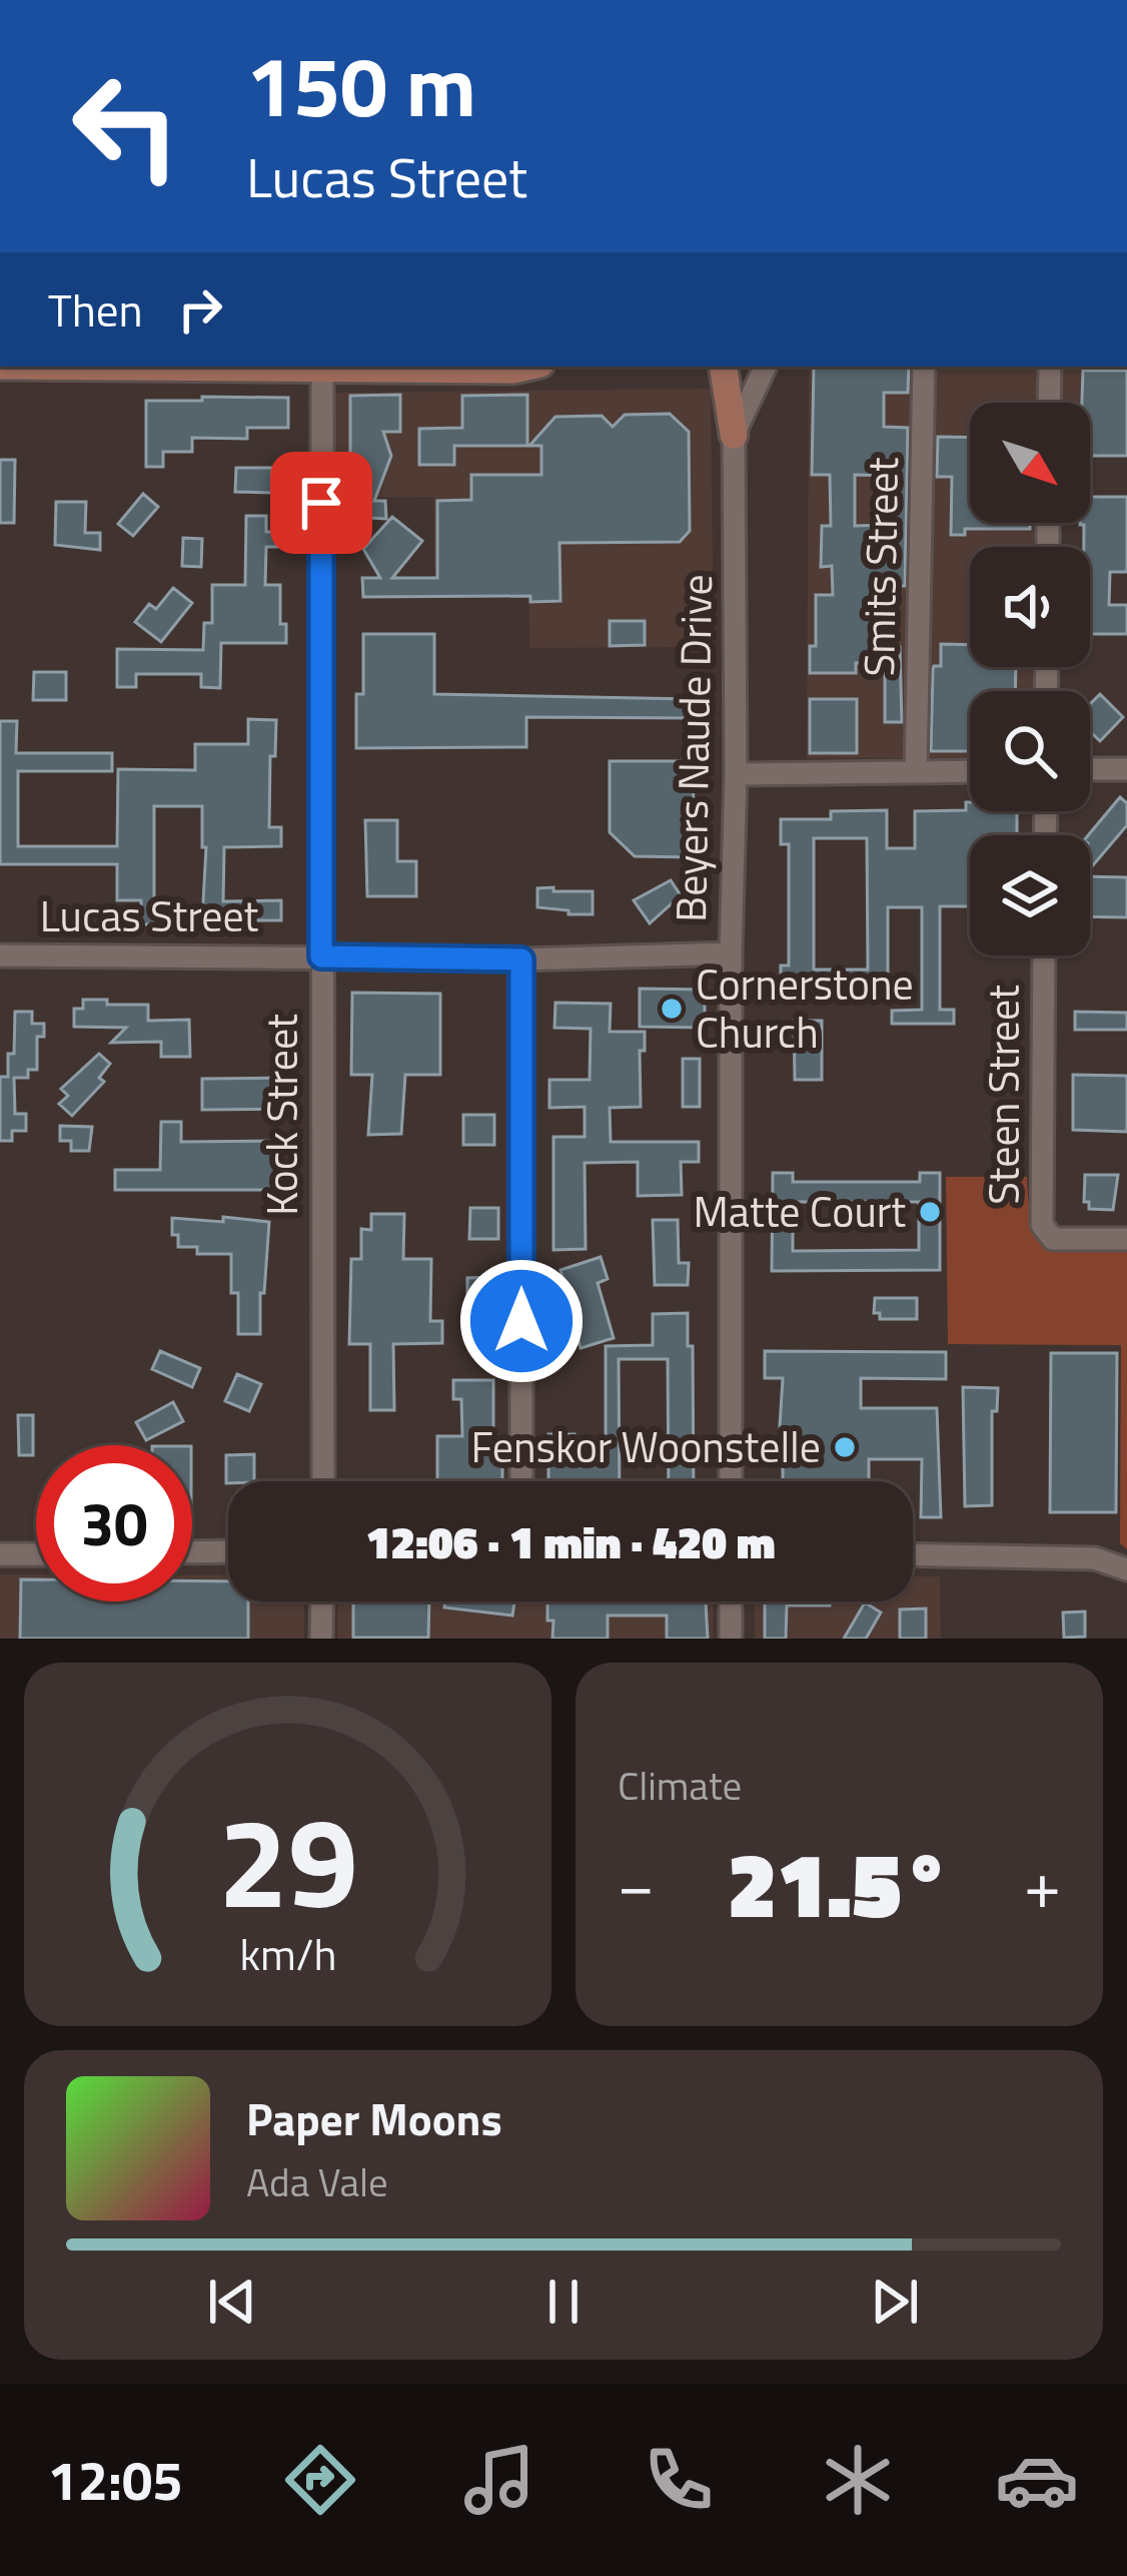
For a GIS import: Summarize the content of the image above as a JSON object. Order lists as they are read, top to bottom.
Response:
{
  "streets": {
    "street": [
      "Smits Street",
      "Beyers Naude Drive",
      "Lucas Street",
      "Steen Street",
      "Kock Street"
    ]
  },
  "crossings": [
    ["Beyers Naude Drive", "Lucas Street"],
    ["Lucas Street", "Kock Street"]
  ],
  "places": ["Cornerstone Church", "Matte Court", "Fenskor Woonstelle"],
  "north": "bottom right",
  "page": {
    "turn": ["150 m", "Lucas Street"],
    "then": "Then",
    "limit": "30",
    "trip": "12:06 · 1 min · 420 m",
    "tile": "Climate",
    "heat": ["−", "21.5°", "+"],
    "song": ["Paper Moons", "Ada Vale"],
    "tabs": "12:05",
    "gauge": ["29", "km/h"]
  }
}
